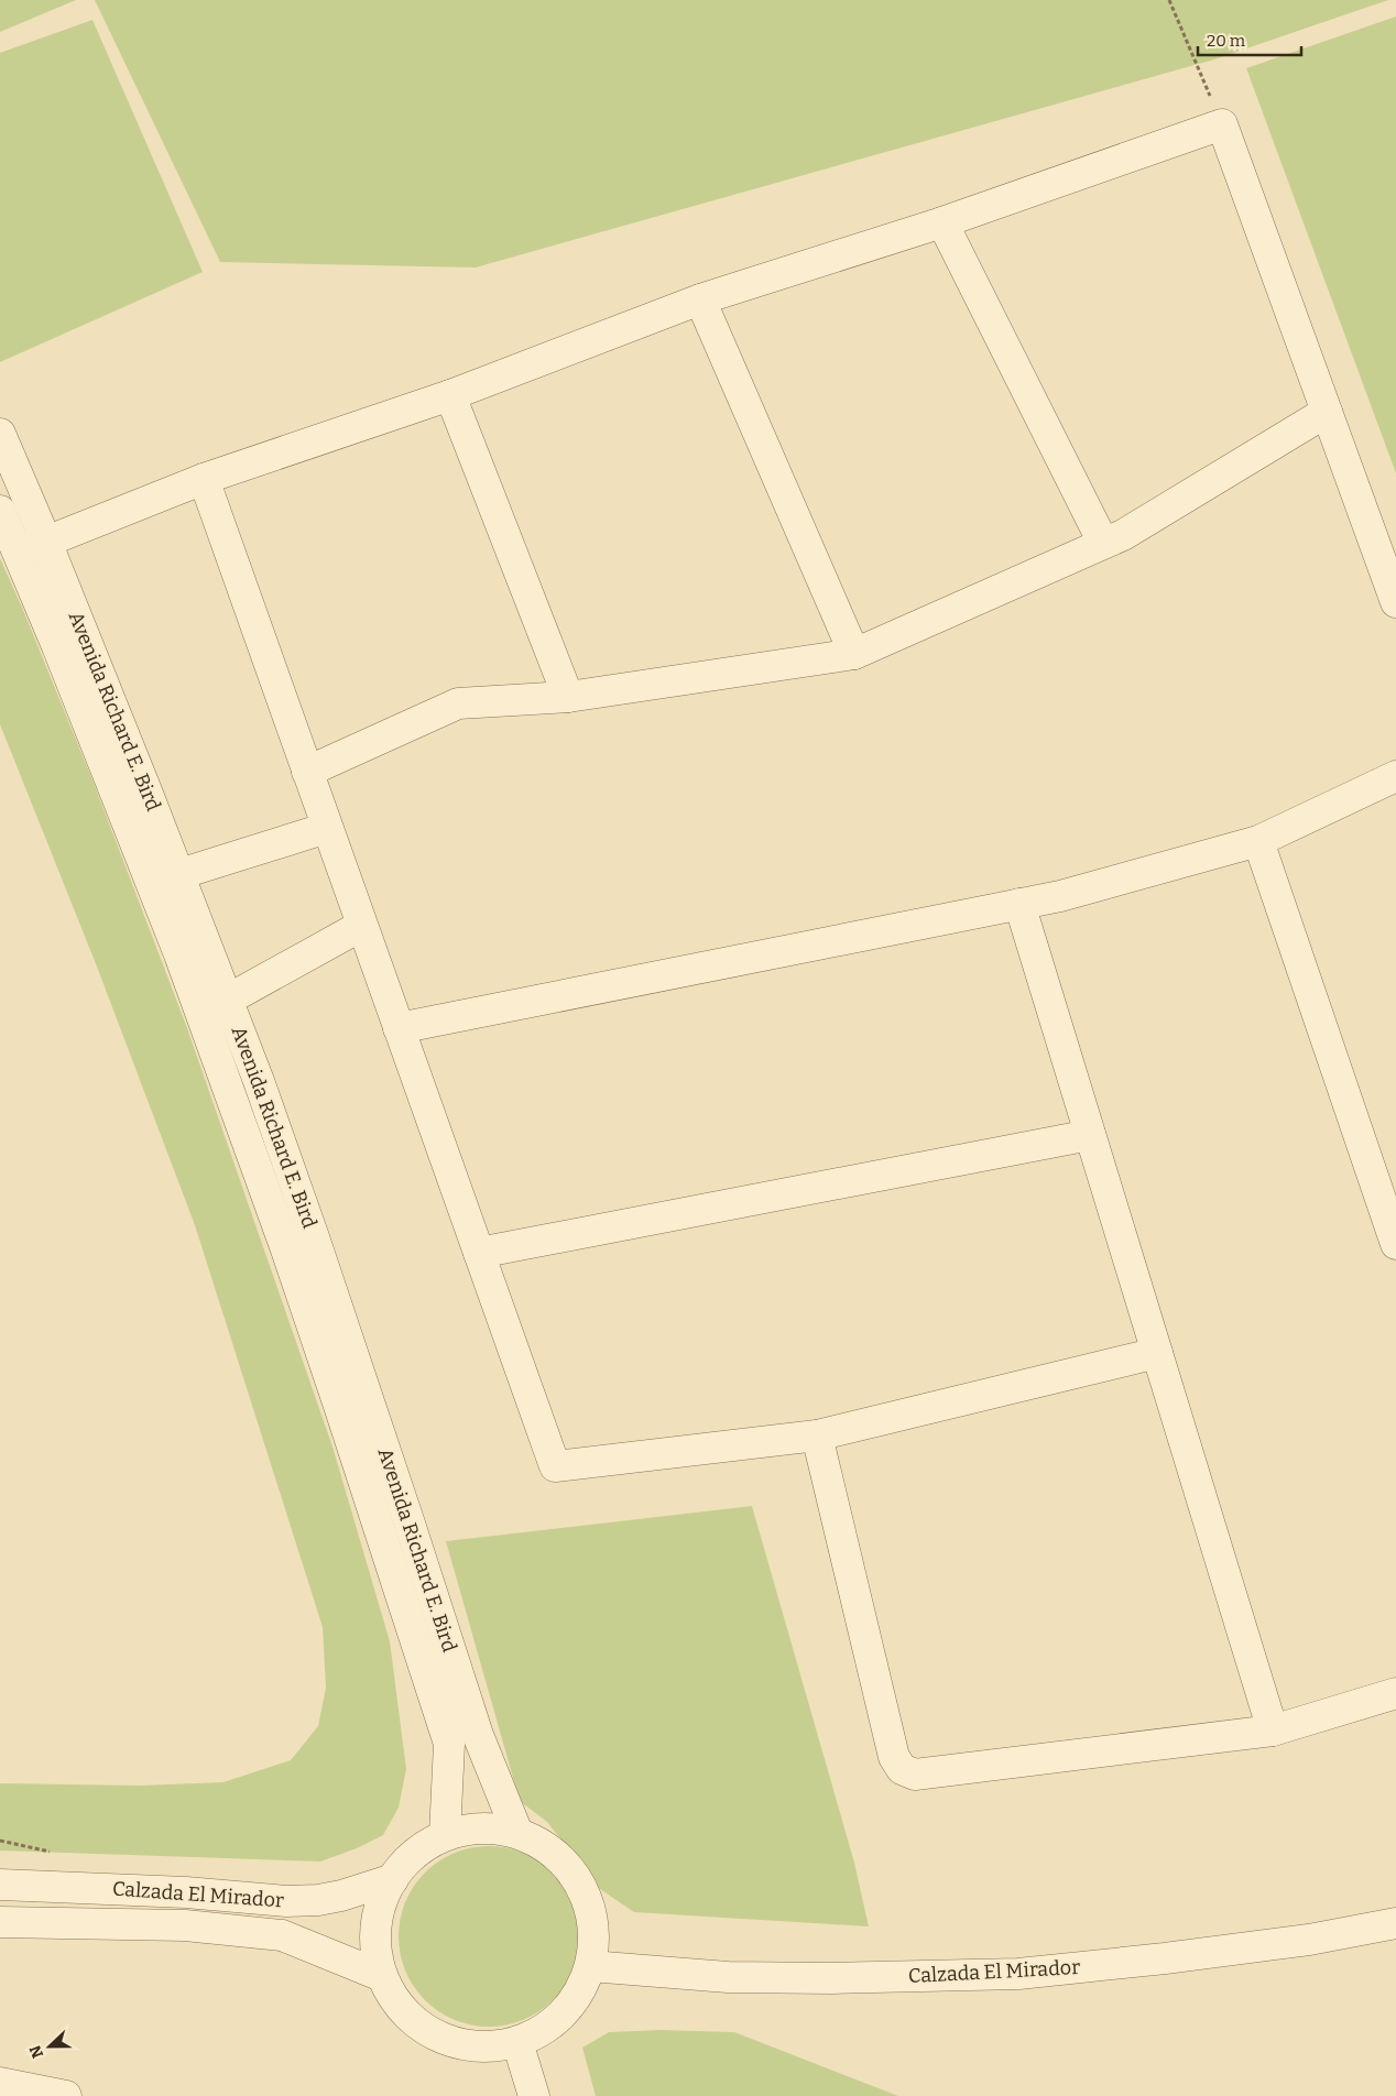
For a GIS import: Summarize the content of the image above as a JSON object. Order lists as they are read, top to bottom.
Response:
{
  "streets": {
    "street": ["Avenida Richard E. Bird", "Calzada El Mirador"]
  },
  "scale_bar": "20 m",
  "north": "left"
}
